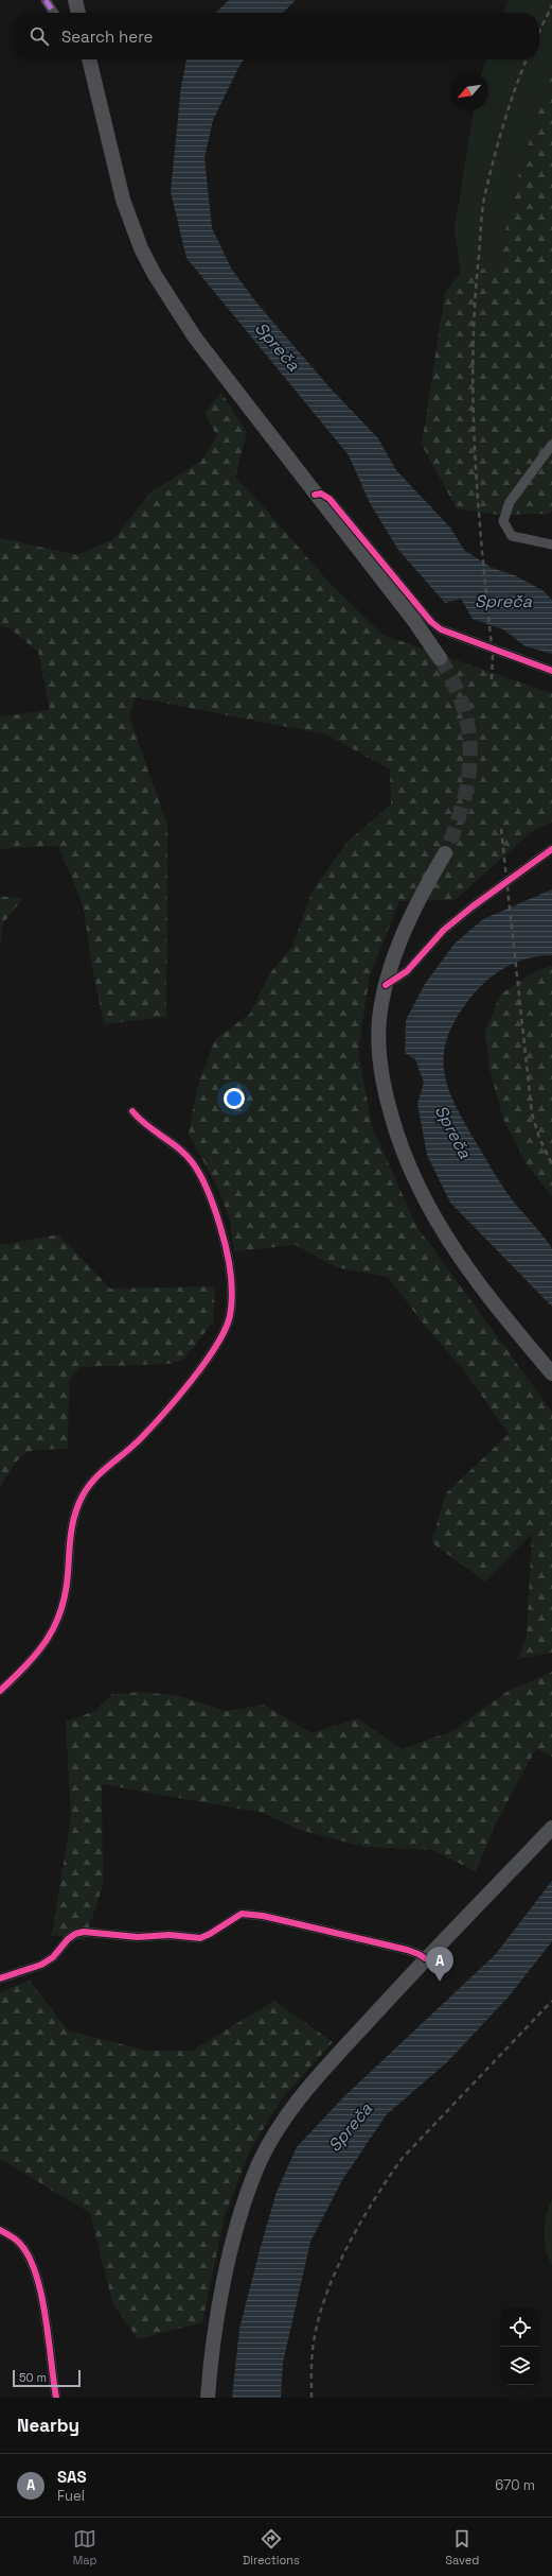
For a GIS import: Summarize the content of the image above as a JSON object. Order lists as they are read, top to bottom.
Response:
{
  "water": ["Spreča"],
  "scale_bar": "50 m",
  "north": "bottom left",
  "page": {
    "search": "Search here",
    "pins": "A",
    "scale": "50 m",
    "heading": "Nearby",
    "list": [
      {
        "mark": "A",
        "name": "SAS",
        "note": "Fuel",
        "value": "670 m"
      }
    ],
    "nav": ["Map", "Directions", "Saved"]
  }
}
